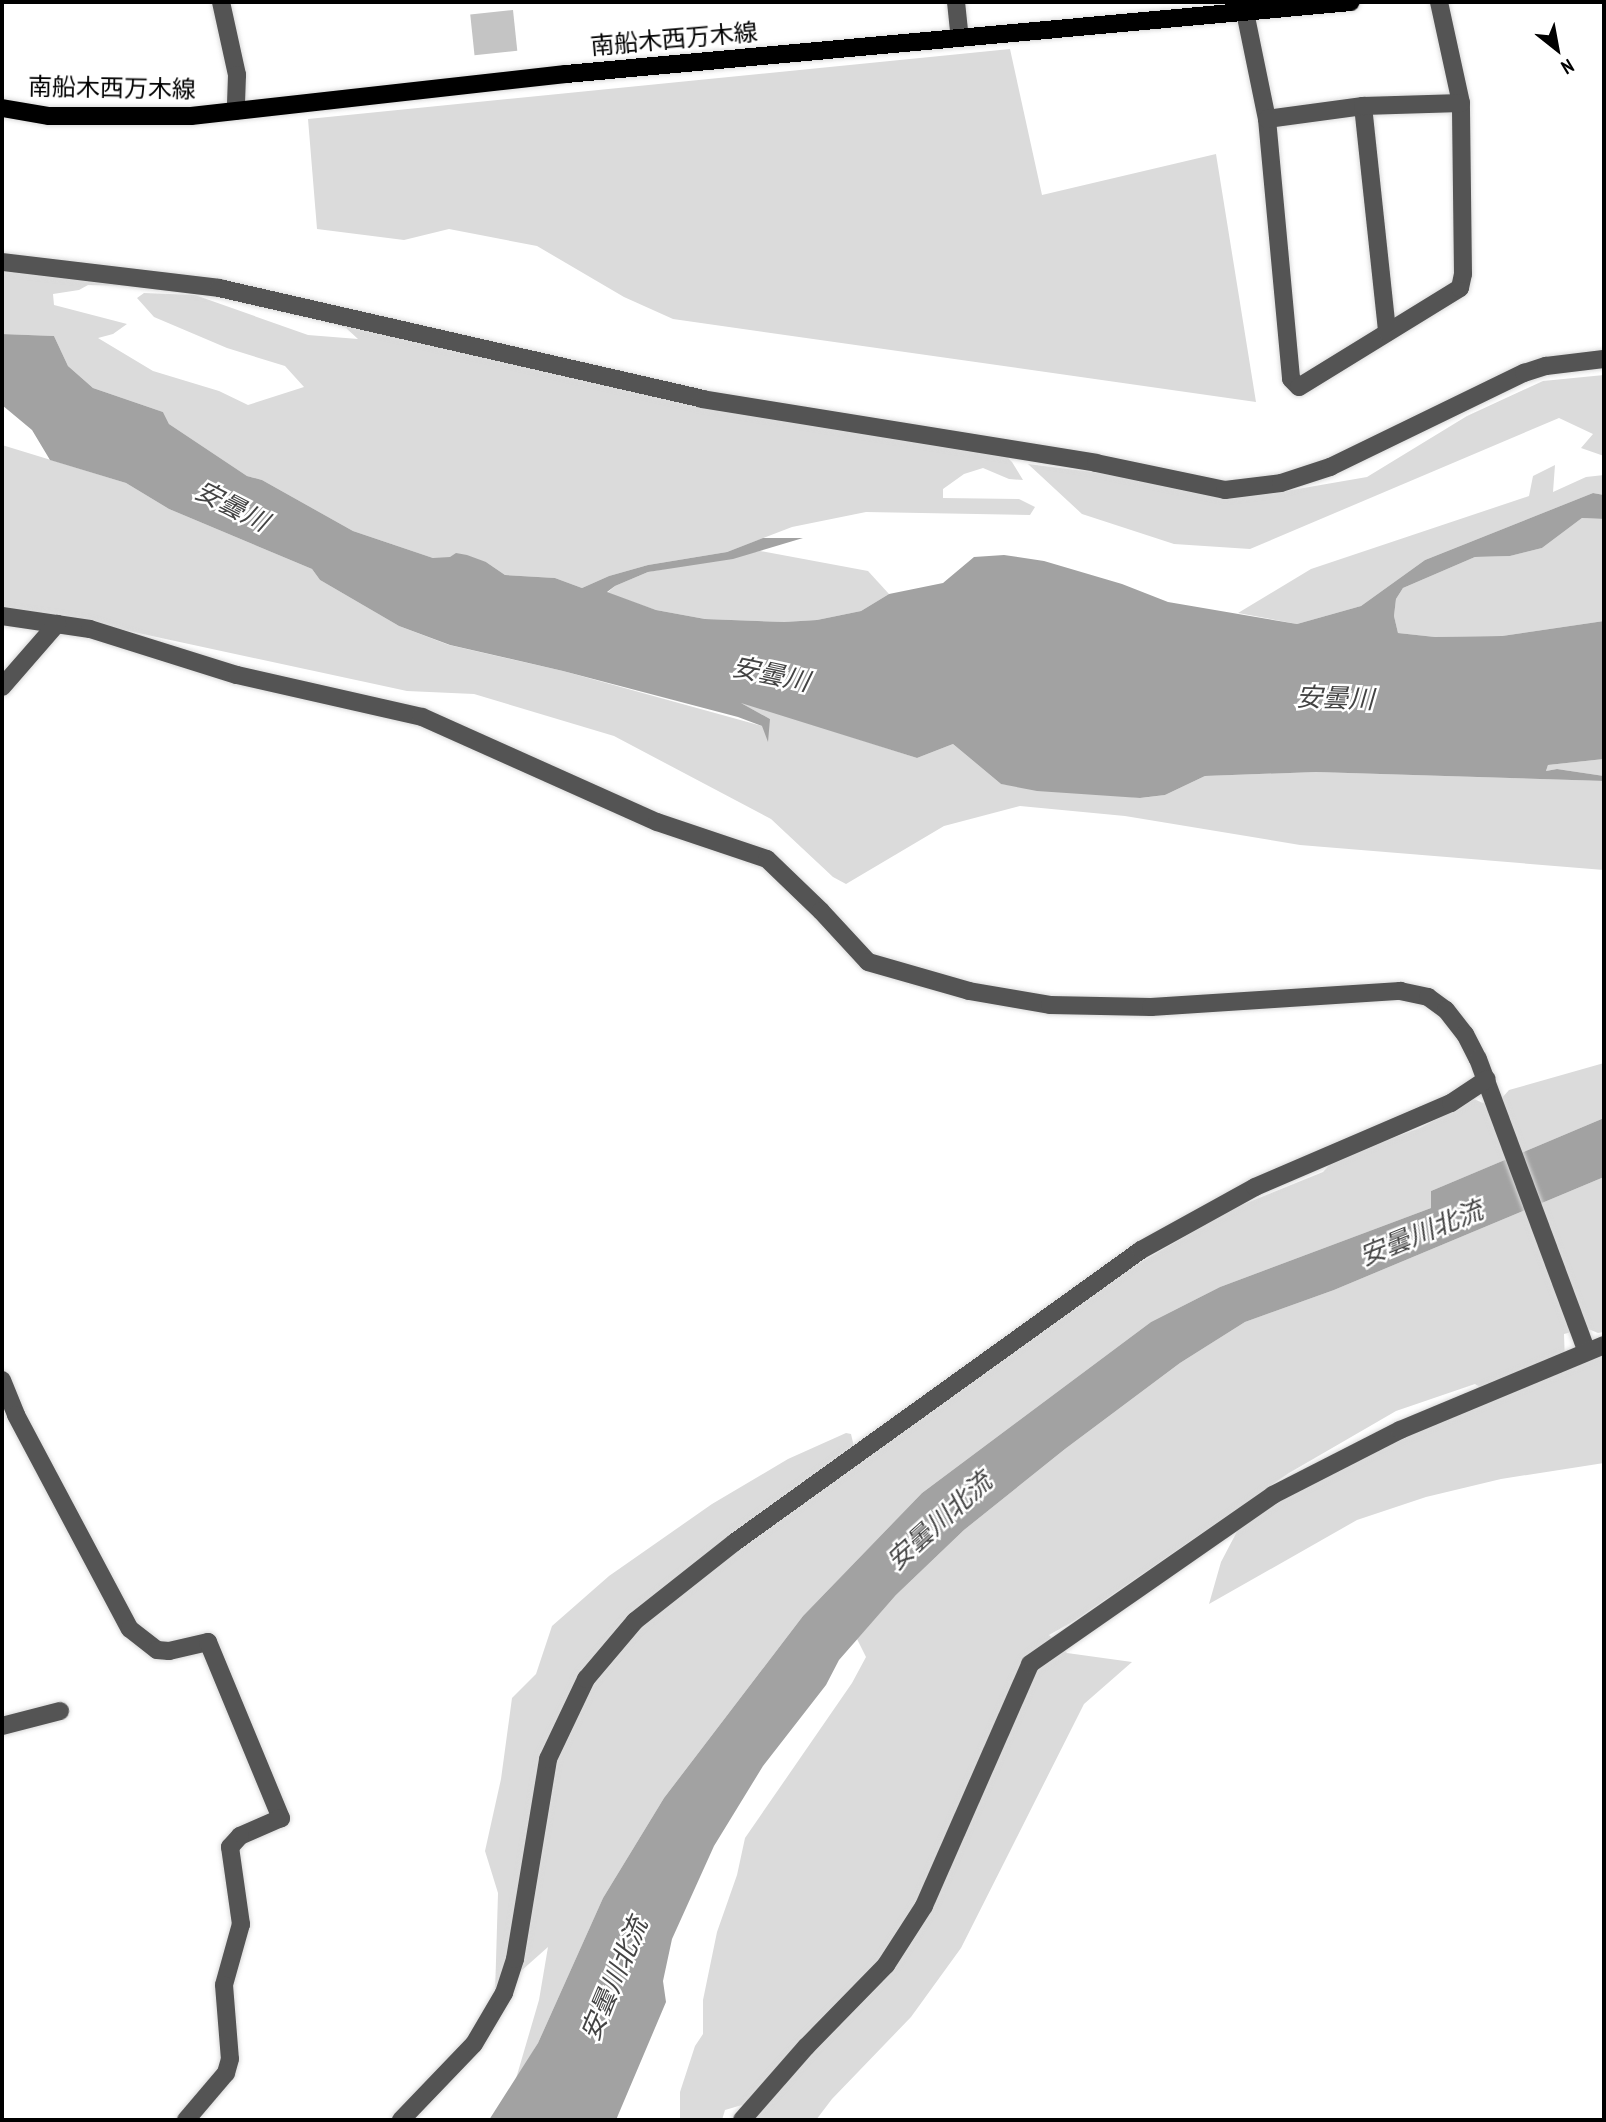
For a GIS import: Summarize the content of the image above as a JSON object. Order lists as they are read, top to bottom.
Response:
{
  "streets": {
    "main road": ["南船木西万木線"]
  },
  "water": ["安曇川", "安曇川北流"],
  "north": "bottom right"
}
